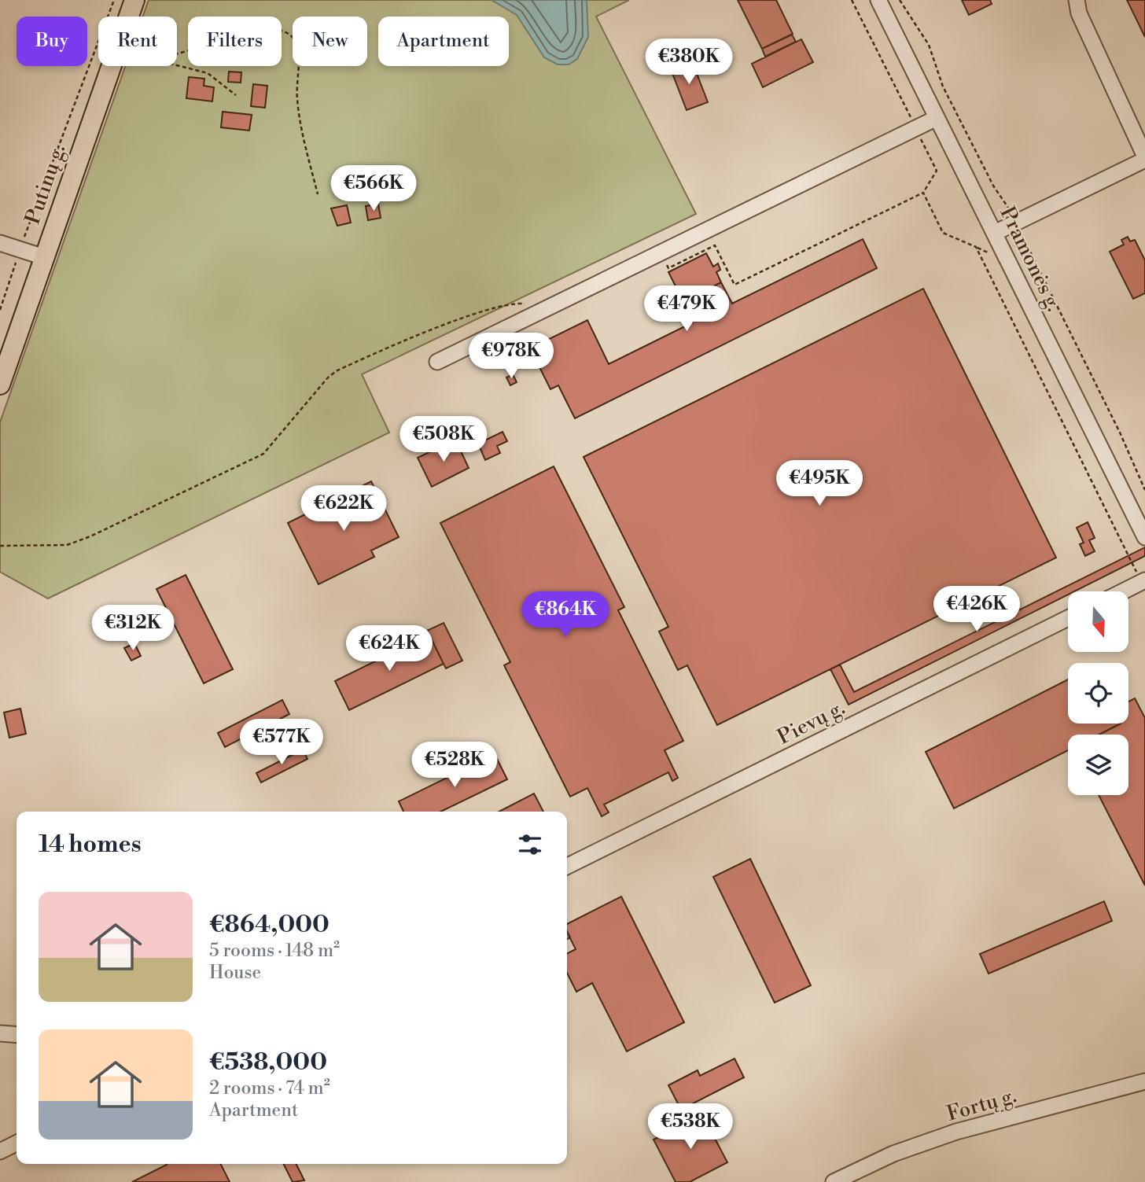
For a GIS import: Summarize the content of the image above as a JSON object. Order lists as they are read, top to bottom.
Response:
{
  "streets": {
    "main road": ["Putinų g."],
    "street": ["Pramonės g.", "Pievų g.", "Fortų g."]
  },
  "north": "bottom",
  "page": {
    "chip": [
      "Buy",
      "Rent",
      "Filters",
      "New",
      "Apartment"
    ],
    "price": [
      "€380K",
      "€566K",
      "€479K",
      "€978K",
      "€508K",
      "€495K",
      "€622K",
      "€426K",
      "€864K",
      "€312K",
      "€624K",
      "€577K",
      "€528K",
      "€538K"
    ],
    "heading": "14 homes",
    "list": [
      {
        "name": "€864,000",
        "note": "5 rooms · 148 m² · House"
      },
      {
        "name": "€538,000",
        "note": "2 rooms · 74 m² · Apartment"
      }
    ]
  }
}
